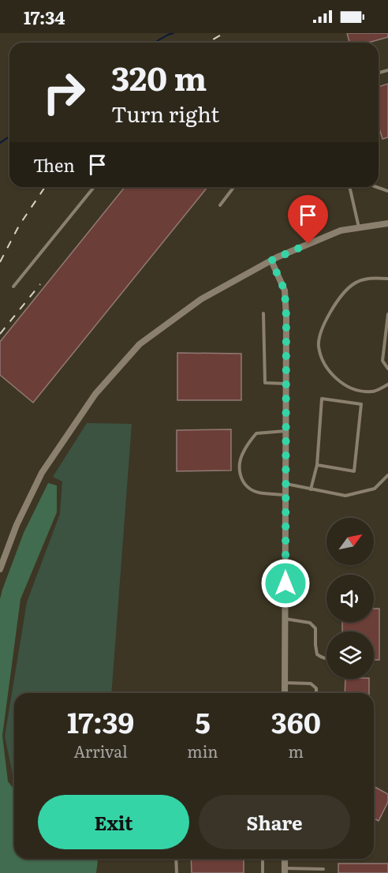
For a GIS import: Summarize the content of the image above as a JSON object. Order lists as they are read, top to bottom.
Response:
{
  "north": "top right",
  "page": {
    "status": "17:34",
    "turn": ["320 m", "Turn right"],
    "then": "Then",
    "eta": [
      "17:39",
      "Arrival",
      "5",
      "min",
      "360",
      "m"
    ],
    "buttons": ["Exit", "Share"]
  }
}
